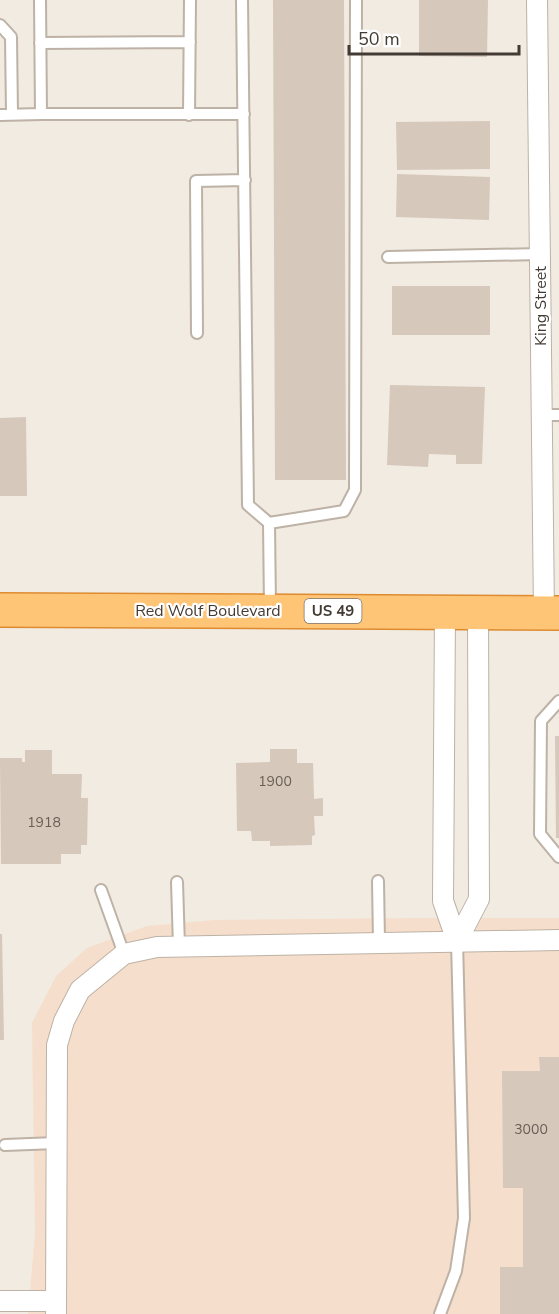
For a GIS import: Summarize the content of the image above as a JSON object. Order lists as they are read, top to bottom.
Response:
{
  "streets": {
    "highway": ["Red Wolf Boulevard", "US 49"],
    "street": ["King Street"]
  },
  "crossings": [
    ["King Street", "Red Wolf Boulevard"]
  ],
  "house_numbers": ["1900", "1918", "3000"],
  "scale_bar": "50 m"
}
